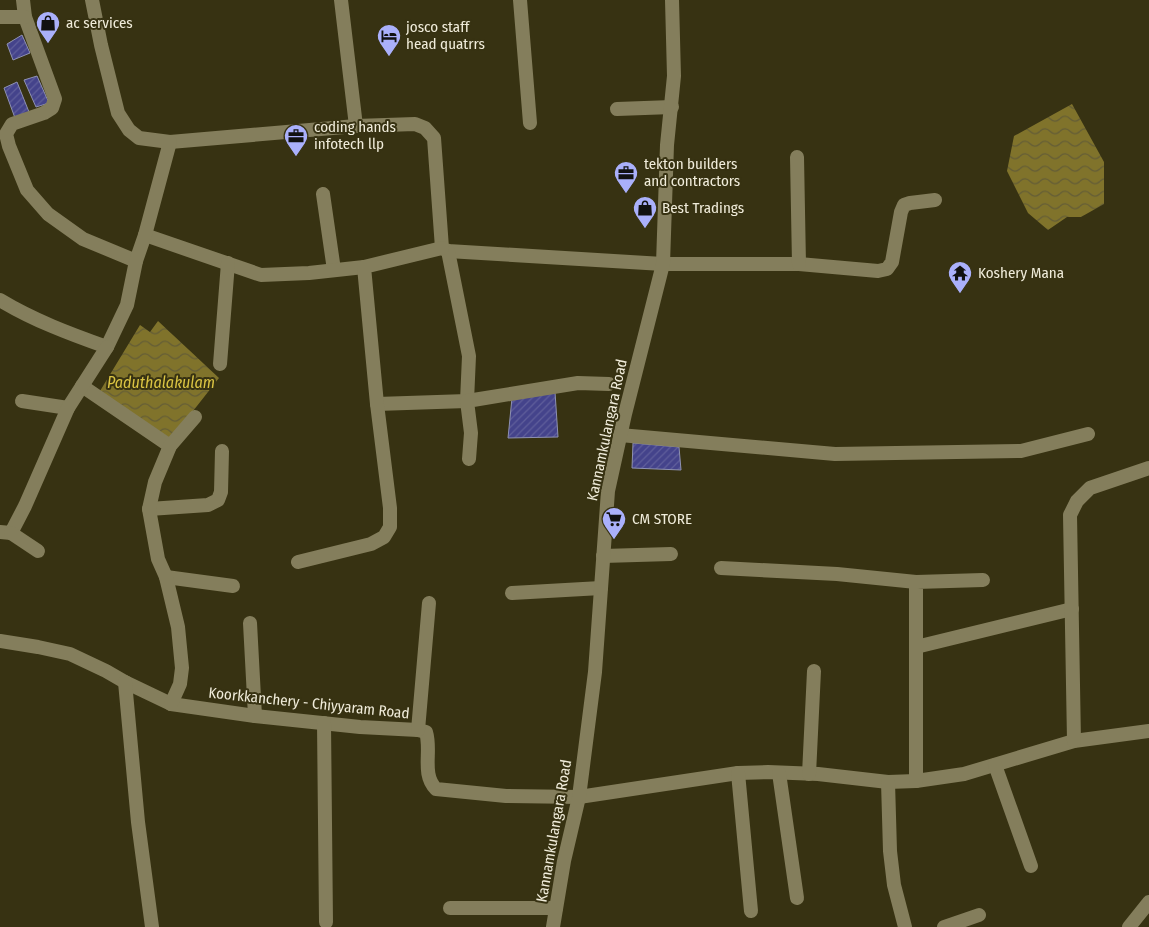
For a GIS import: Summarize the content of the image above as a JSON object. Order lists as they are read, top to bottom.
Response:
{
  "streets": {
    "street": ["Kannamkulangara Road", "Koorkkanchery - Chiyyaram Road"]
  },
  "crossings": [
    ["Kannamkulangara Road", "Koorkkanchery - Chiyyaram Road"]
  ],
  "water": ["Paduthalakulam"],
  "places": {
    "shop": ["ac services", "Best Tradings"],
    "hotel": ["josco staff head quatrrs"],
    "office": ["coding hands infotech llp", "tekton builders and contractors"],
    "temple": ["Koshery Mana"],
    "supermarket": ["CM STORE"]
  }
}
